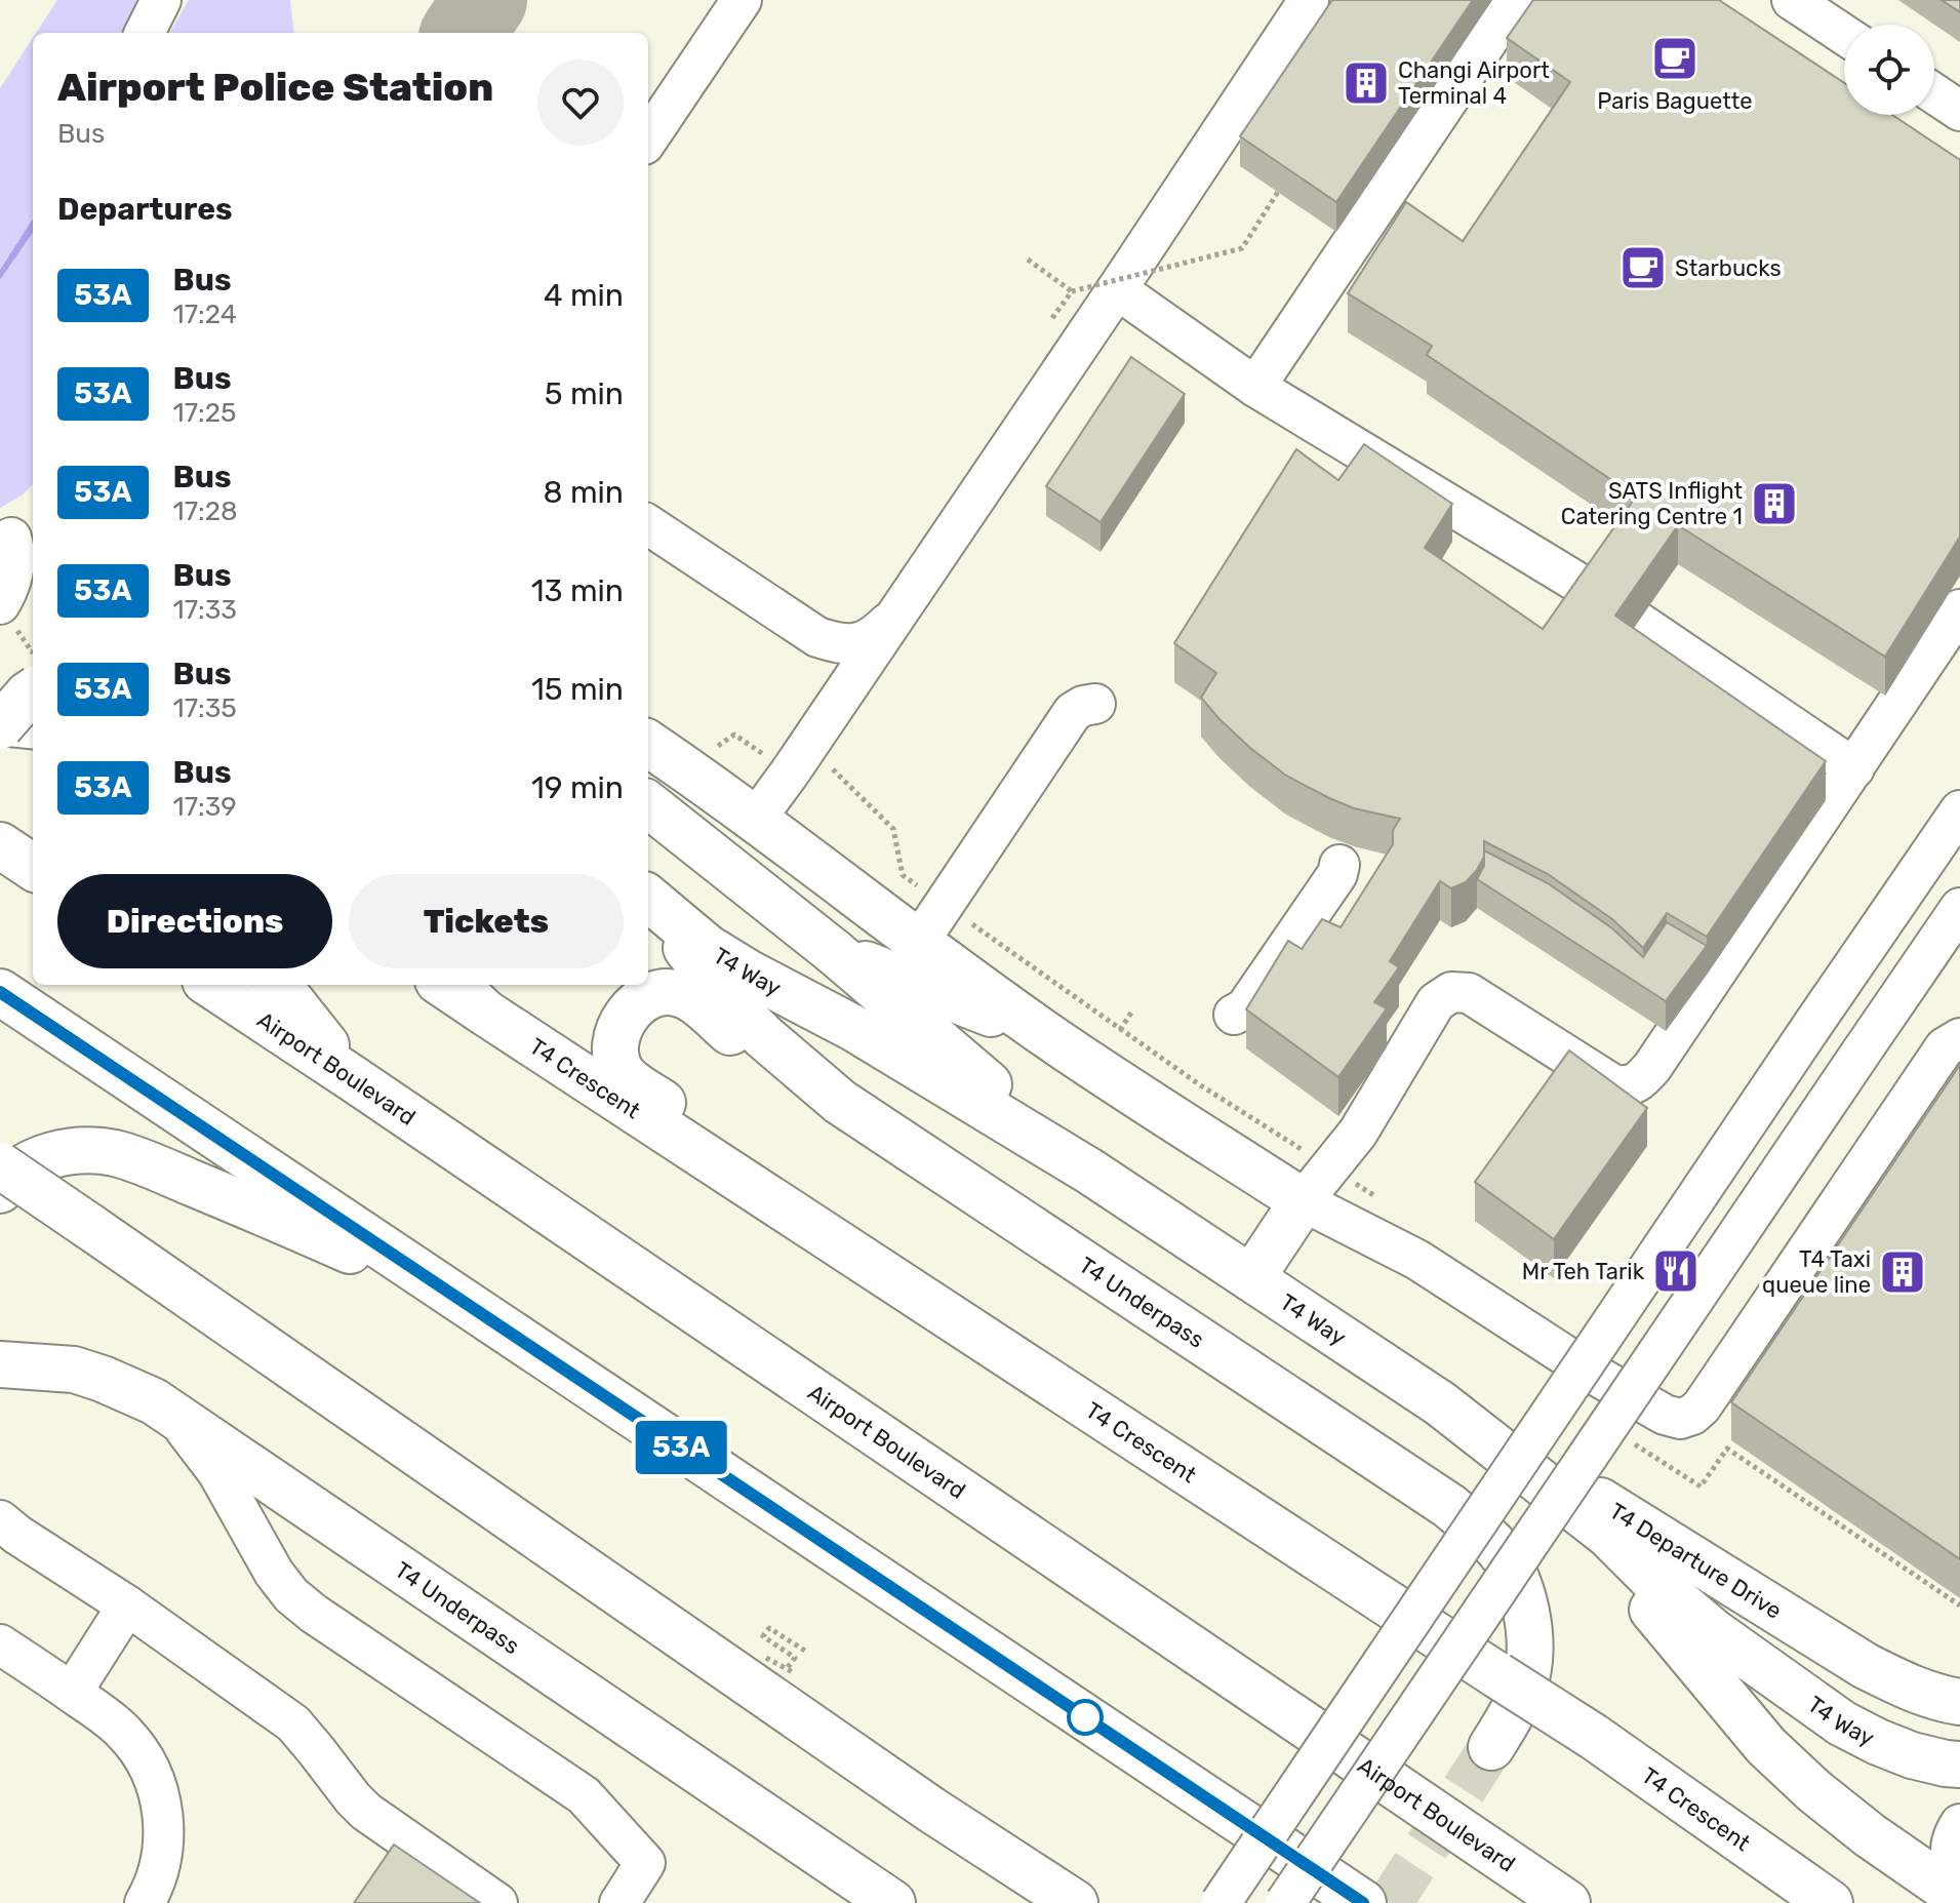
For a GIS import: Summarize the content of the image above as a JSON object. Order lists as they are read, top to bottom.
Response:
{
  "streets": {
    "main road": [
      "T4 Way",
      "Airport Boulevard",
      "T4 Crescent",
      "T4 Underpass",
      "T4 Departure Drive"
    ]
  },
  "crossings": [
    ["T4 Way", "T4 Departure Drive"]
  ],
  "places": {
    "cafe": ["Paris Baguette", "Starbucks"],
    "building": ["Changi Airport Terminal 4", "SATS Inflight Catering Centre 1", "T4 Taxi queue line"],
    "restaurant": ["Mr Teh Tarik"]
  },
  "lines": ["bus line 53A"],
  "page": {
    "on_map": "53A",
    "heading": [
      ["Airport Police Station", "Bus"],
      "Departures"
    ],
    "list": [
      {
        "mark": "53A",
        "name": "Bus",
        "note": "17:24",
        "value": "4 min"
      },
      {
        "mark": "53A",
        "name": "Bus",
        "note": "17:25",
        "value": "5 min"
      },
      {
        "mark": "53A",
        "name": "Bus",
        "note": "17:28",
        "value": "8 min"
      },
      {
        "mark": "53A",
        "name": "Bus",
        "note": "17:33",
        "value": "13 min"
      },
      {
        "mark": "53A",
        "name": "Bus",
        "note": "17:35",
        "value": "15 min"
      },
      {
        "mark": "53A",
        "name": "Bus",
        "note": "17:39",
        "value": "19 min"
      }
    ],
    "buttons": ["Directions", "Tickets"]
  }
}
